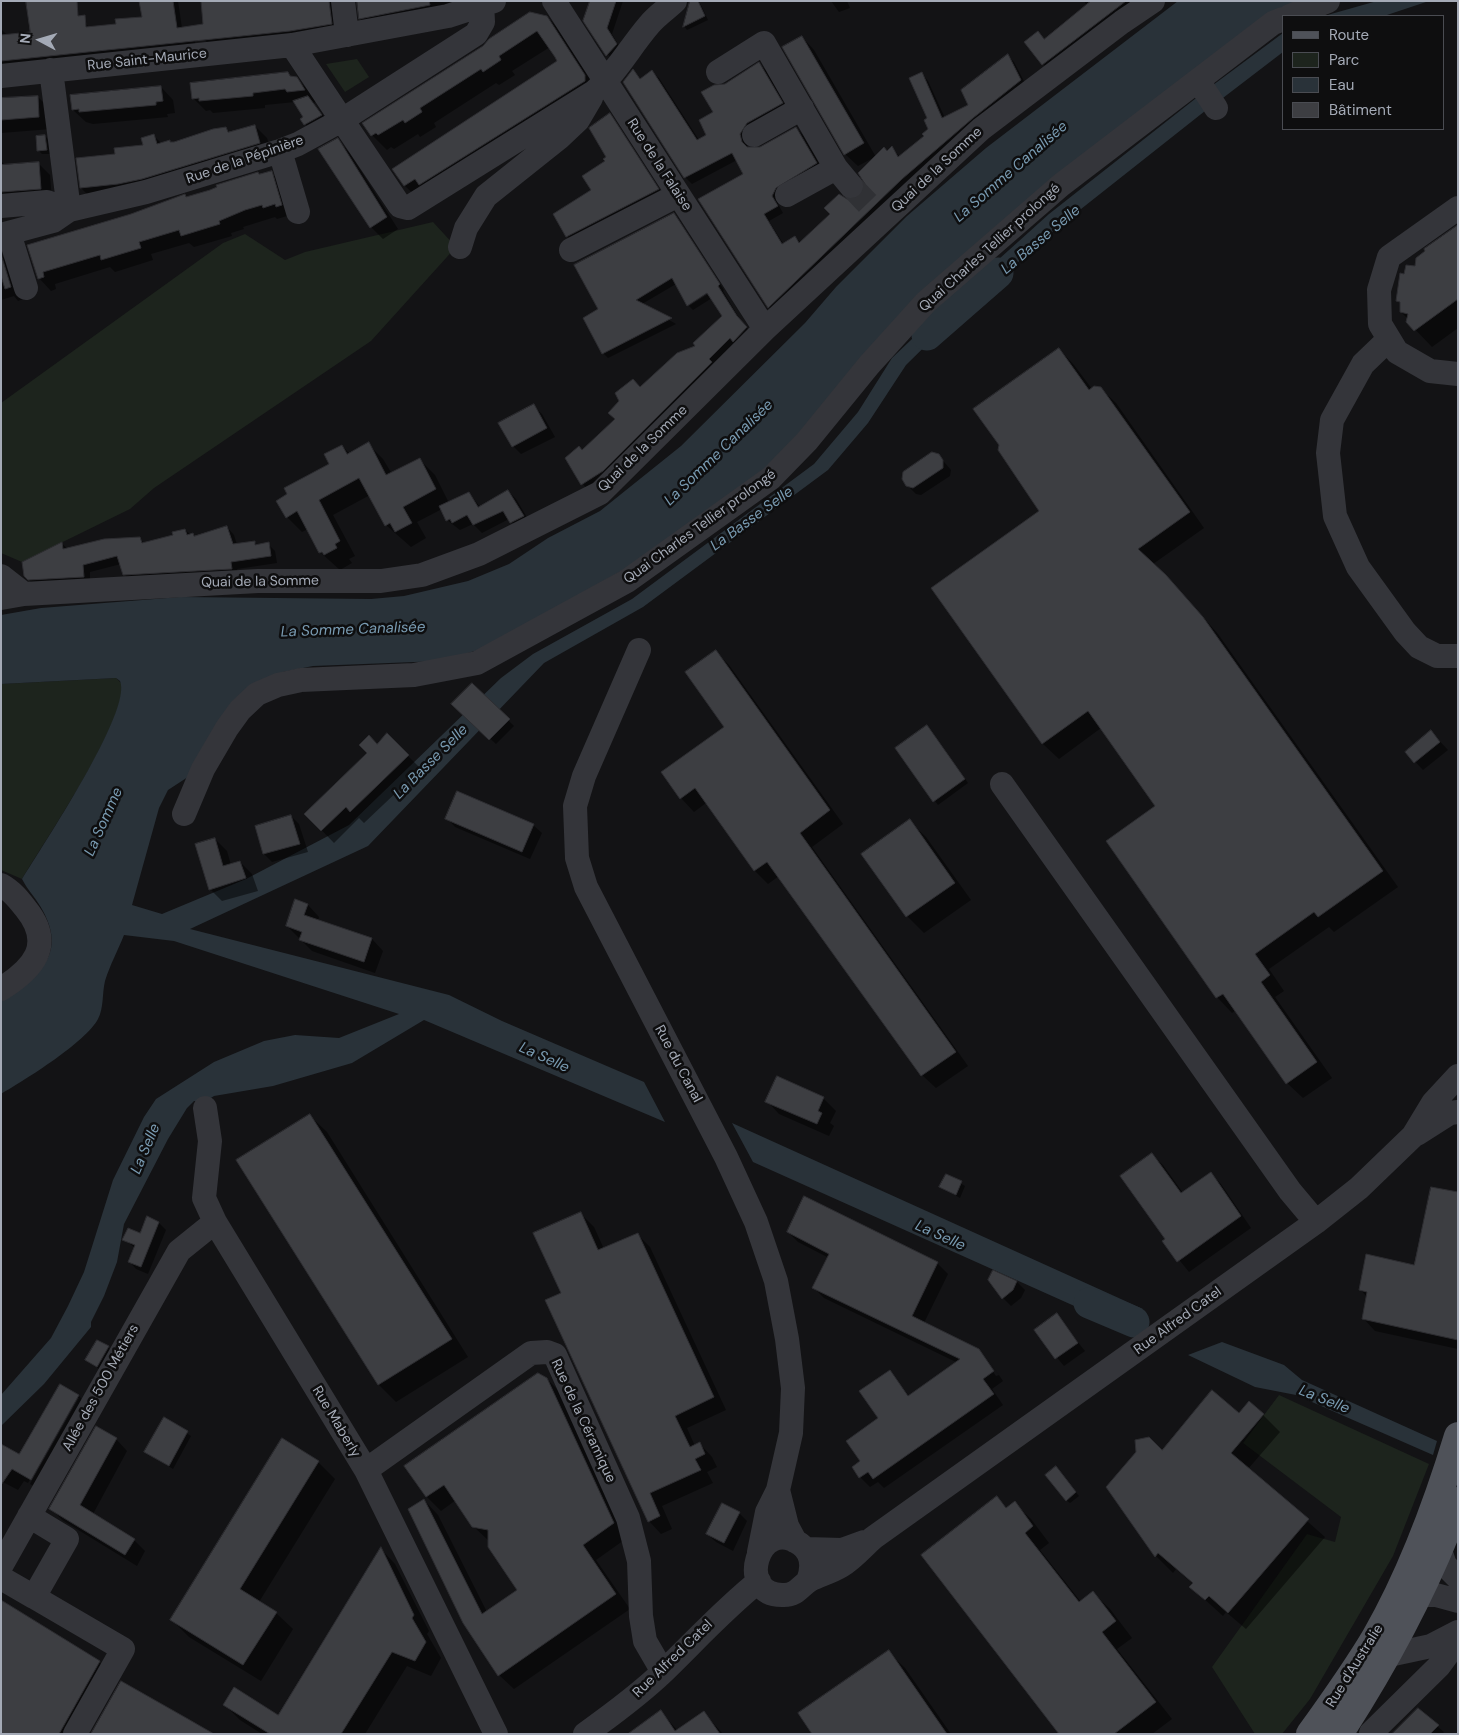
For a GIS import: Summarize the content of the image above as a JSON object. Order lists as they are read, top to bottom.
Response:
{
  "streets": {
    "main road": ["Rue d'Australie"],
    "street": [
      "Rue Saint-Maurice",
      "Rue de la Pépinière",
      "Rue de la Falaise",
      "Quai de la Somme",
      "Quai Charles Tellier prolongé",
      "Rue du Canal",
      "Rue Alfred Catel",
      "Allée des 500 Métiers",
      "Rue de la Céramique",
      "Rue Maberly"
    ]
  },
  "crossings": [
    ["Rue de la Falaise", "Quai de la Somme"],
    ["Rue du Canal", "Rue Alfred Catel"],
    ["Rue Alfred Catel", "Rue de la Céramique"],
    ["Allée des 500 Métiers", "Rue Maberly"],
    ["Rue de la Céramique", "Rue Maberly"]
  ],
  "water": [
    "La Somme Canalisée",
    "La Basse Selle",
    "La Somme",
    "La Selle"
  ],
  "legend": [
    "Route",
    "Parc",
    "Eau",
    "Bâtiment"
  ],
  "north": "left"
}
